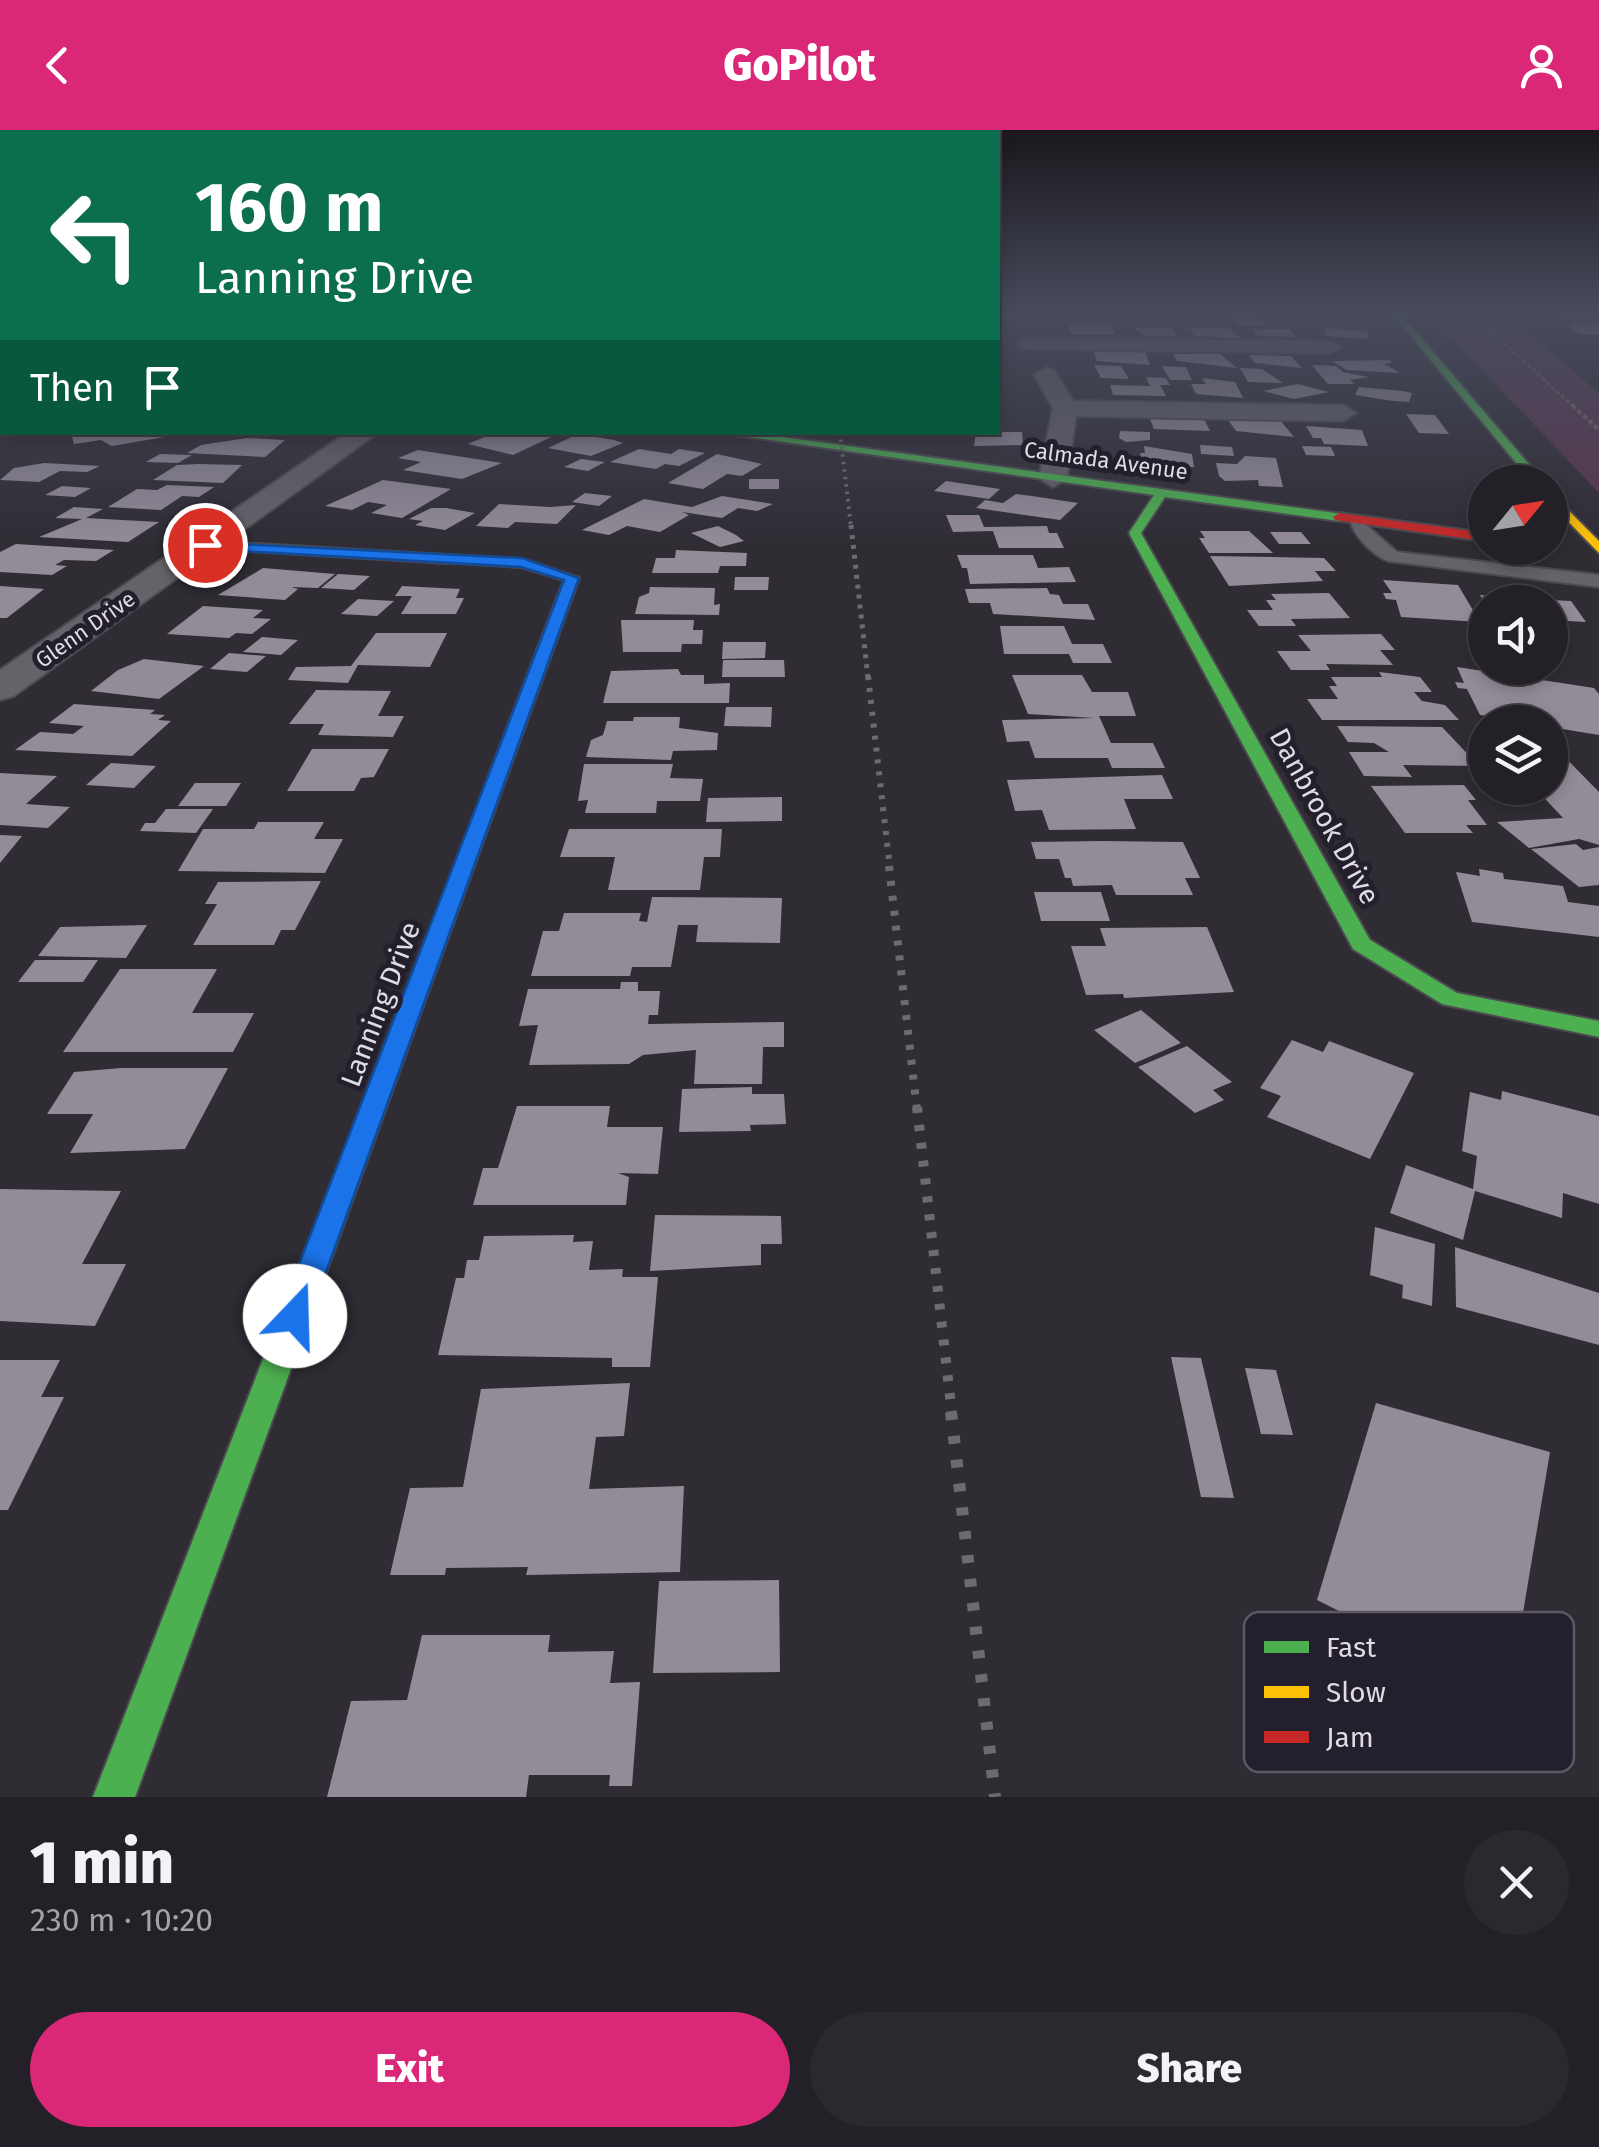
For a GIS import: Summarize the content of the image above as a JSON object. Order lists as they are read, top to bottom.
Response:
{
  "streets": {
    "street": [
      "Calmada Avenue",
      "Glenn Drive",
      "Danbrook Drive",
      "Lanning Drive"
    ]
  },
  "crossings": [
    ["Calmada Avenue", "Danbrook Drive"],
    ["Glenn Drive", "Lanning Drive"]
  ],
  "legend": ["Fast", "Slow", "Jam"],
  "north": "top right",
  "page": {
    "header": "GoPilot",
    "turn": ["160 m", "Lanning Drive"],
    "then": "Then",
    "heading": ["1 min", "230 m · 10:20"],
    "buttons": ["Exit", "Share"]
  }
}
